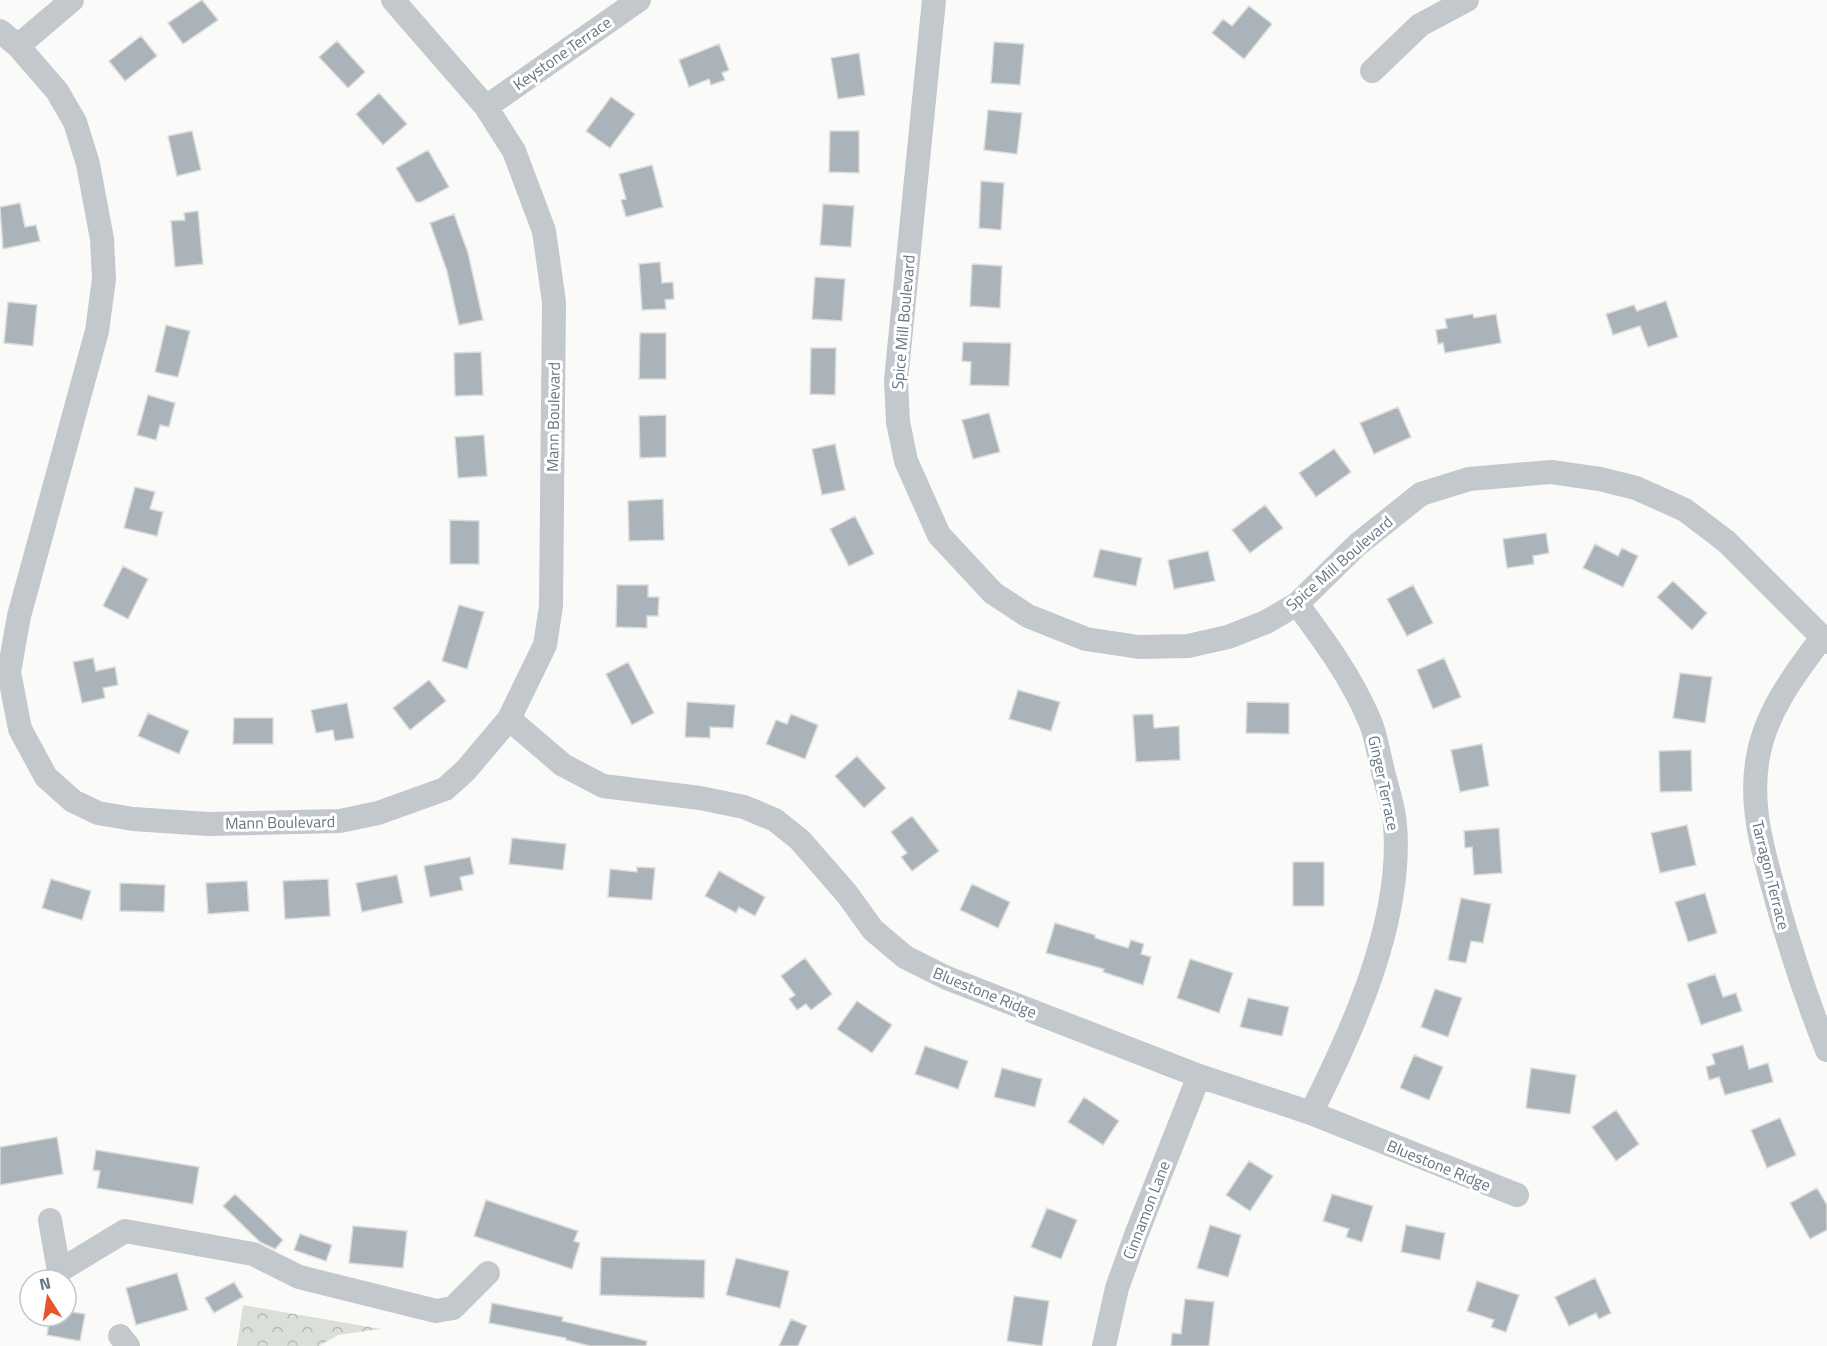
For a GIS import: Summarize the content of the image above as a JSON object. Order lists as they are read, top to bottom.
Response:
{
  "streets": {
    "street": [
      "Keystone Terrace",
      "Spice Mill Boulevard",
      "Mann Boulevard",
      "Ginger Terrace",
      "Tarragon Terrace",
      "Bluestone Ridge",
      "Cinnamon Lane"
    ]
  },
  "crossings": [
    ["Keystone Terrace", "Mann Boulevard"],
    ["Spice Mill Boulevard", "Ginger Terrace"],
    ["Spice Mill Boulevard", "Tarragon Terrace"],
    ["Mann Boulevard", "Bluestone Ridge"],
    ["Ginger Terrace", "Bluestone Ridge"],
    ["Bluestone Ridge", "Cinnamon Lane"]
  ],
  "north": "top"
}
